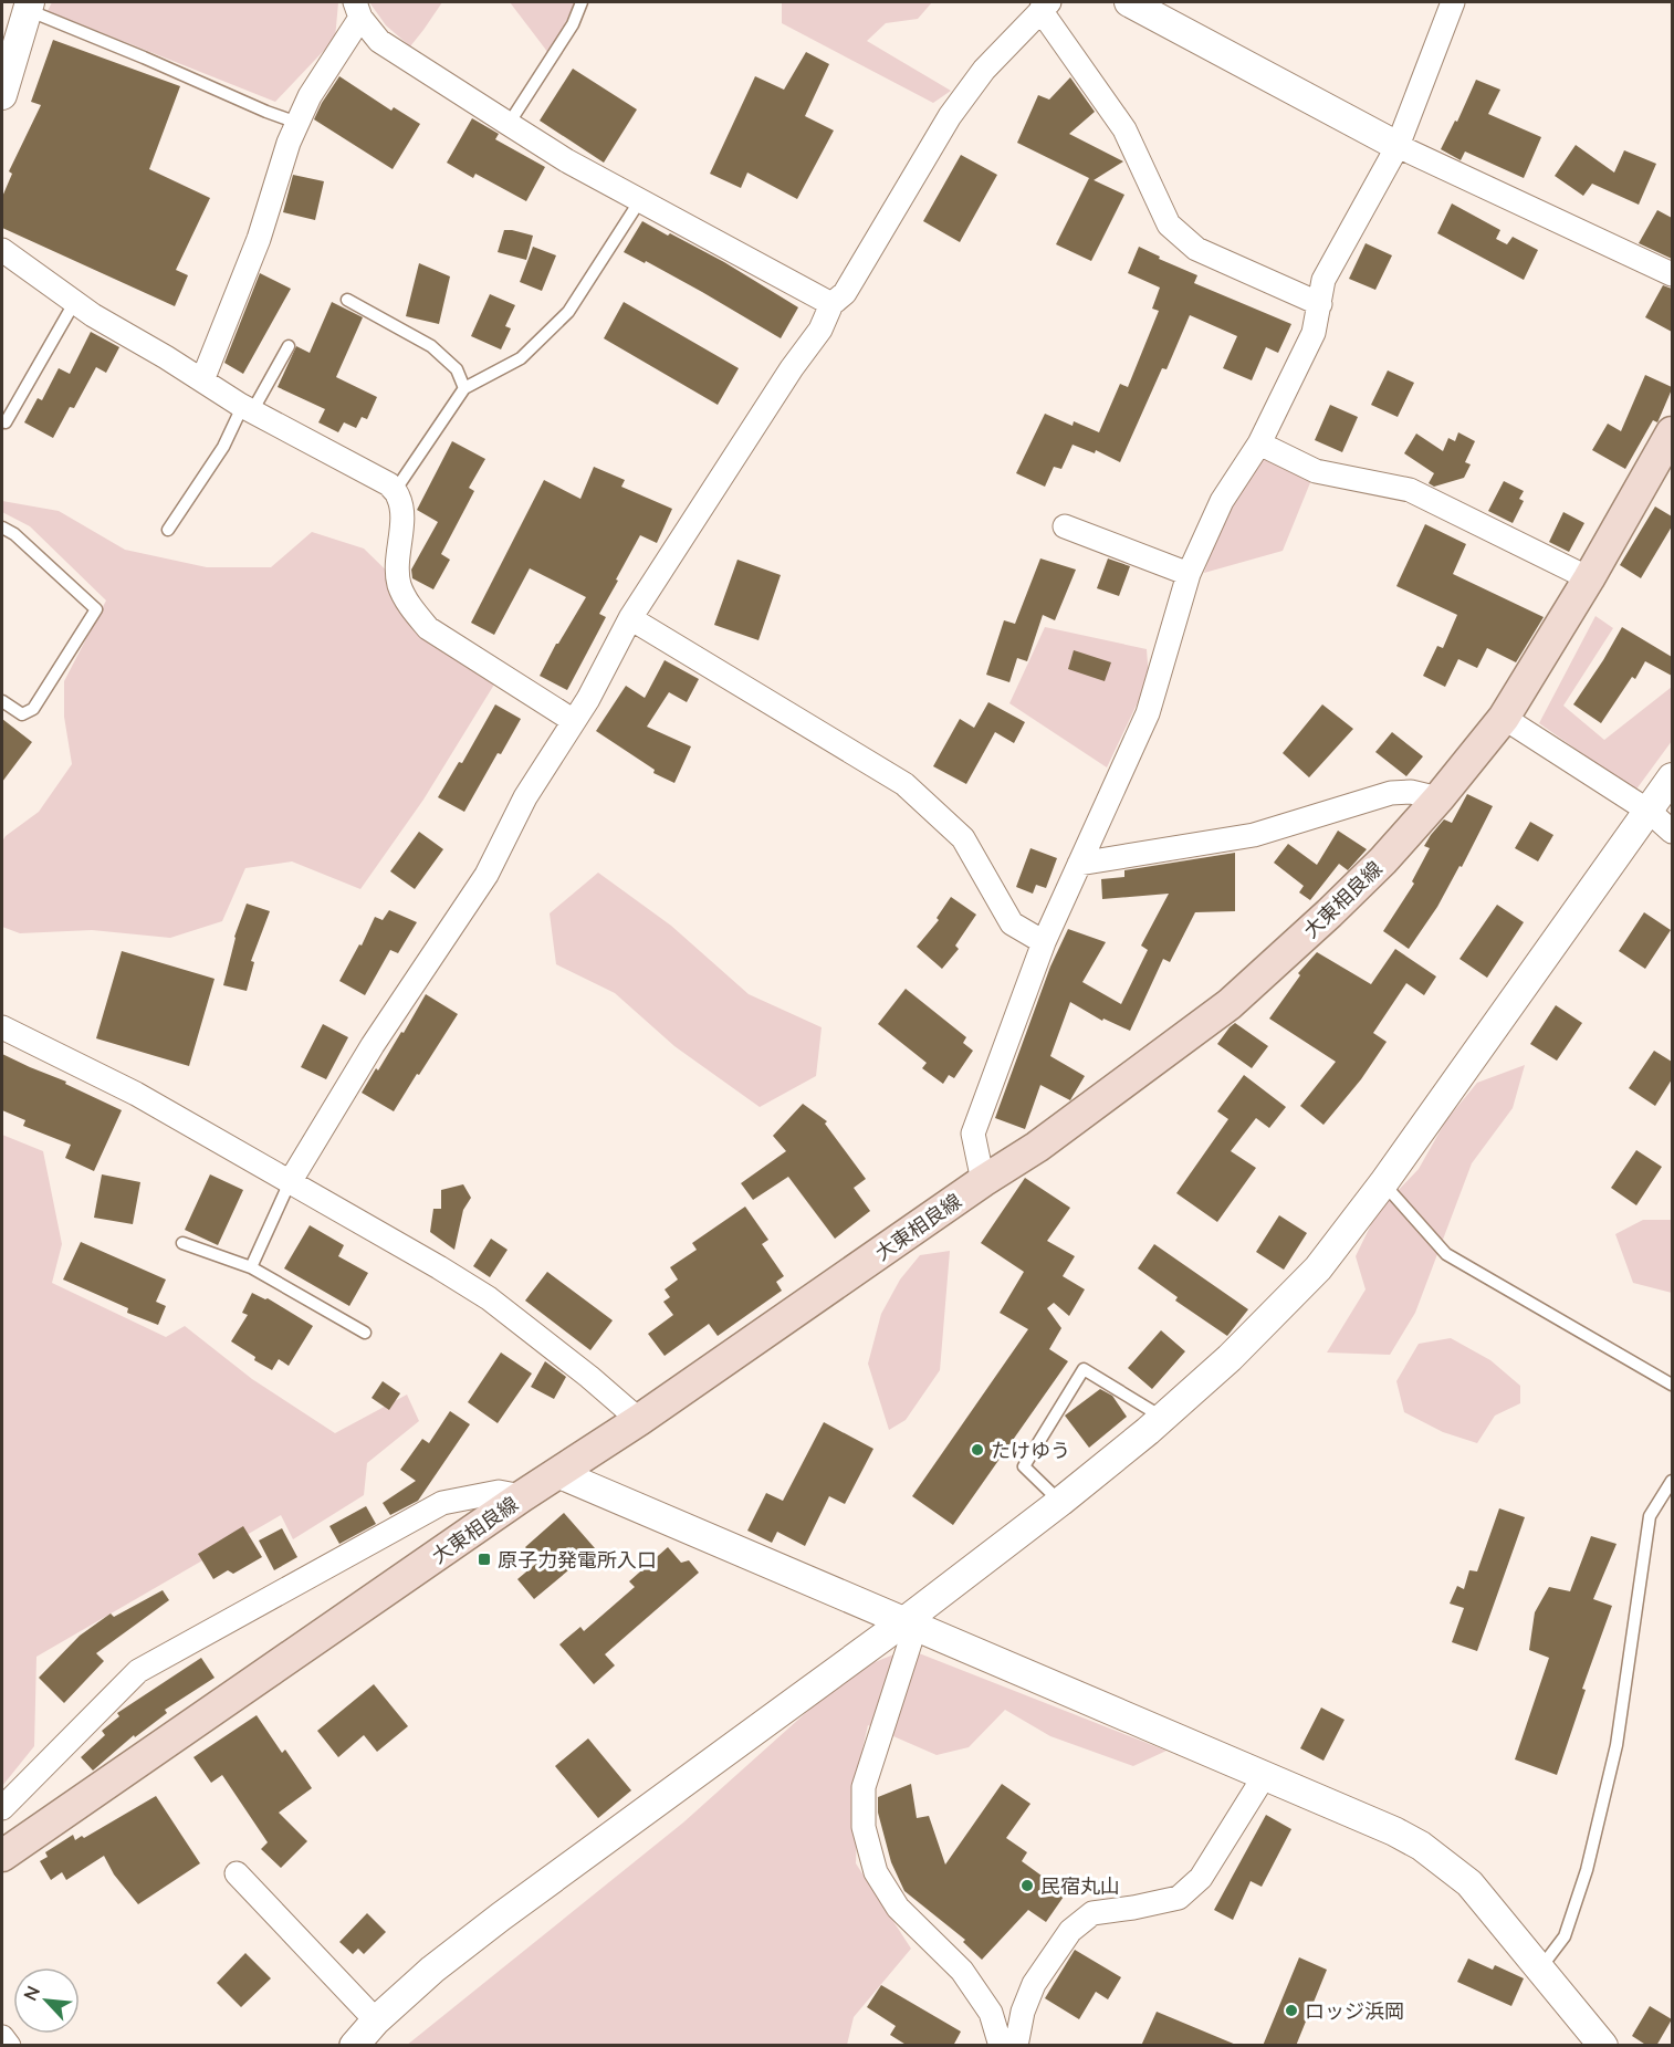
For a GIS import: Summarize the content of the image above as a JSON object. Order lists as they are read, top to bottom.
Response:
{
  "streets": {
    "main road": ["大東相良線"]
  },
  "places": {
    "other": ["たけゆう", "民宿丸山", "ロッジ浜岡"],
    "transit": ["原子力発電所入口"]
  },
  "north": "top left"
}
